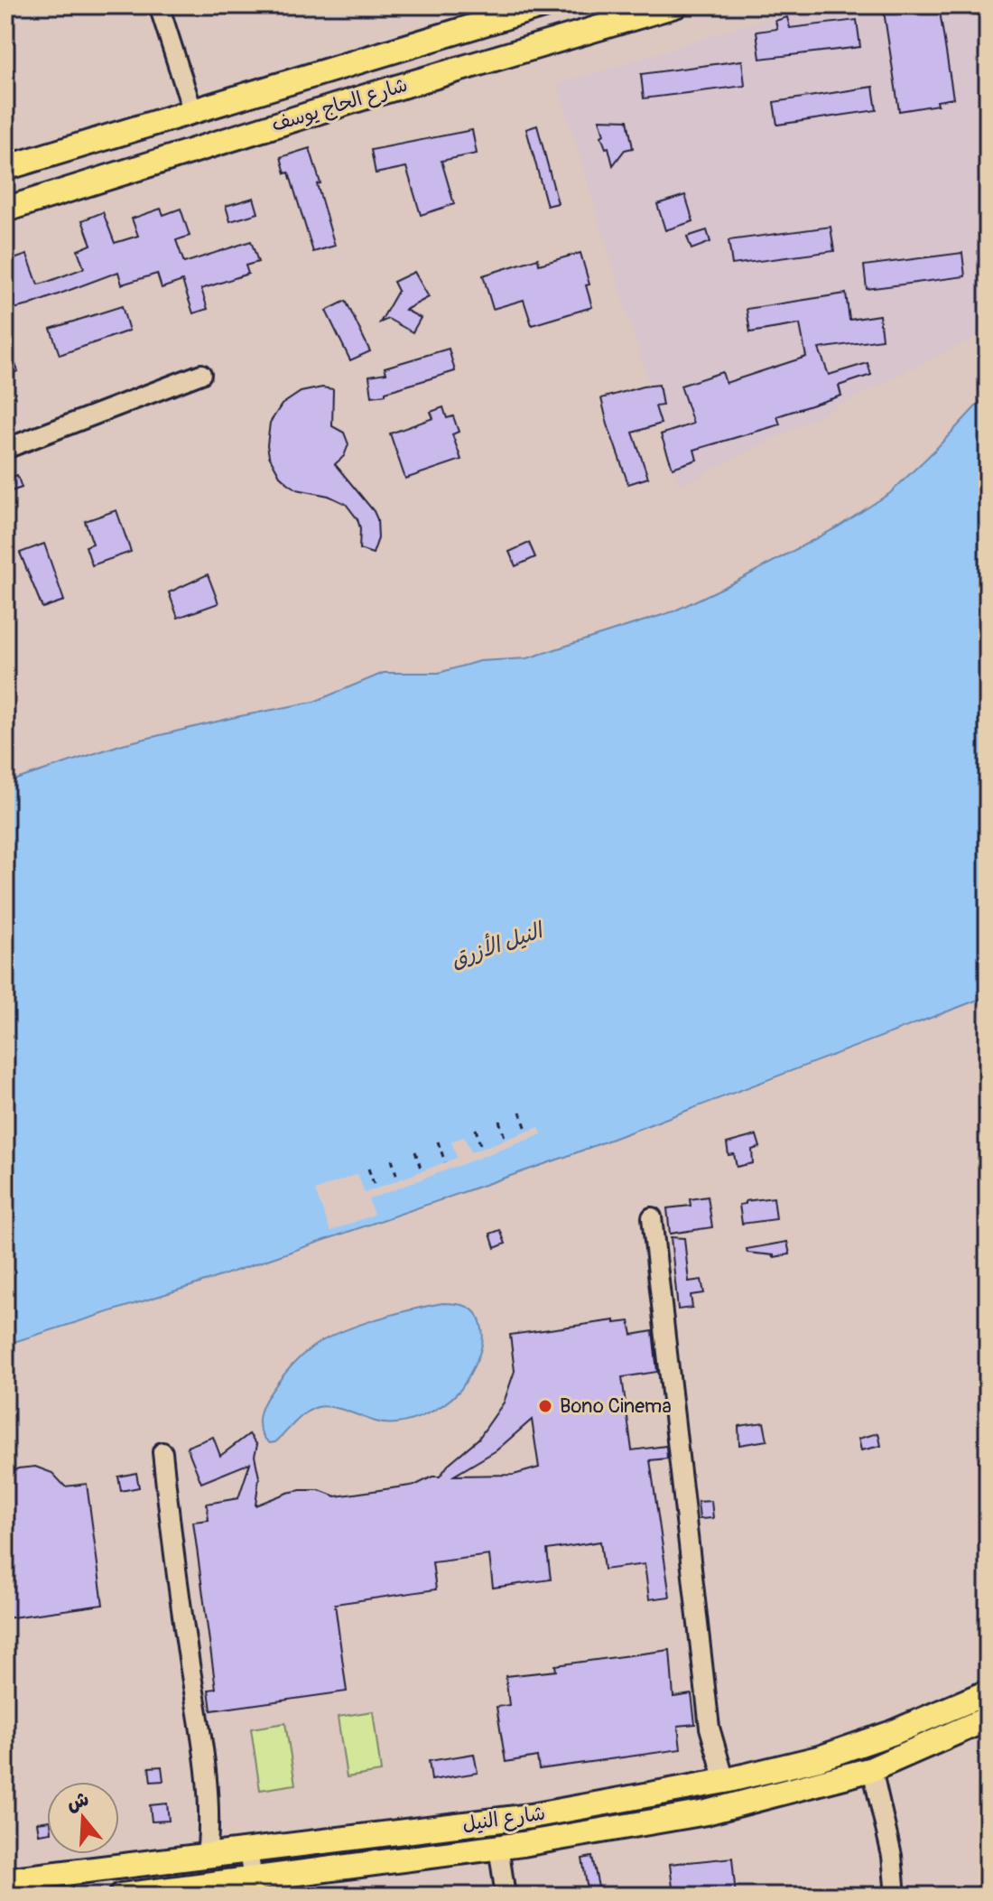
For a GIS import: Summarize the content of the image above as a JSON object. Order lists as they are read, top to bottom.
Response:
{
  "streets": {
    "main road": ["شارع الحاج يوسف", "شارع النيل"]
  },
  "water": ["النيل الأزرق"],
  "places": ["Bono Cinema"],
  "north": "top"
}
